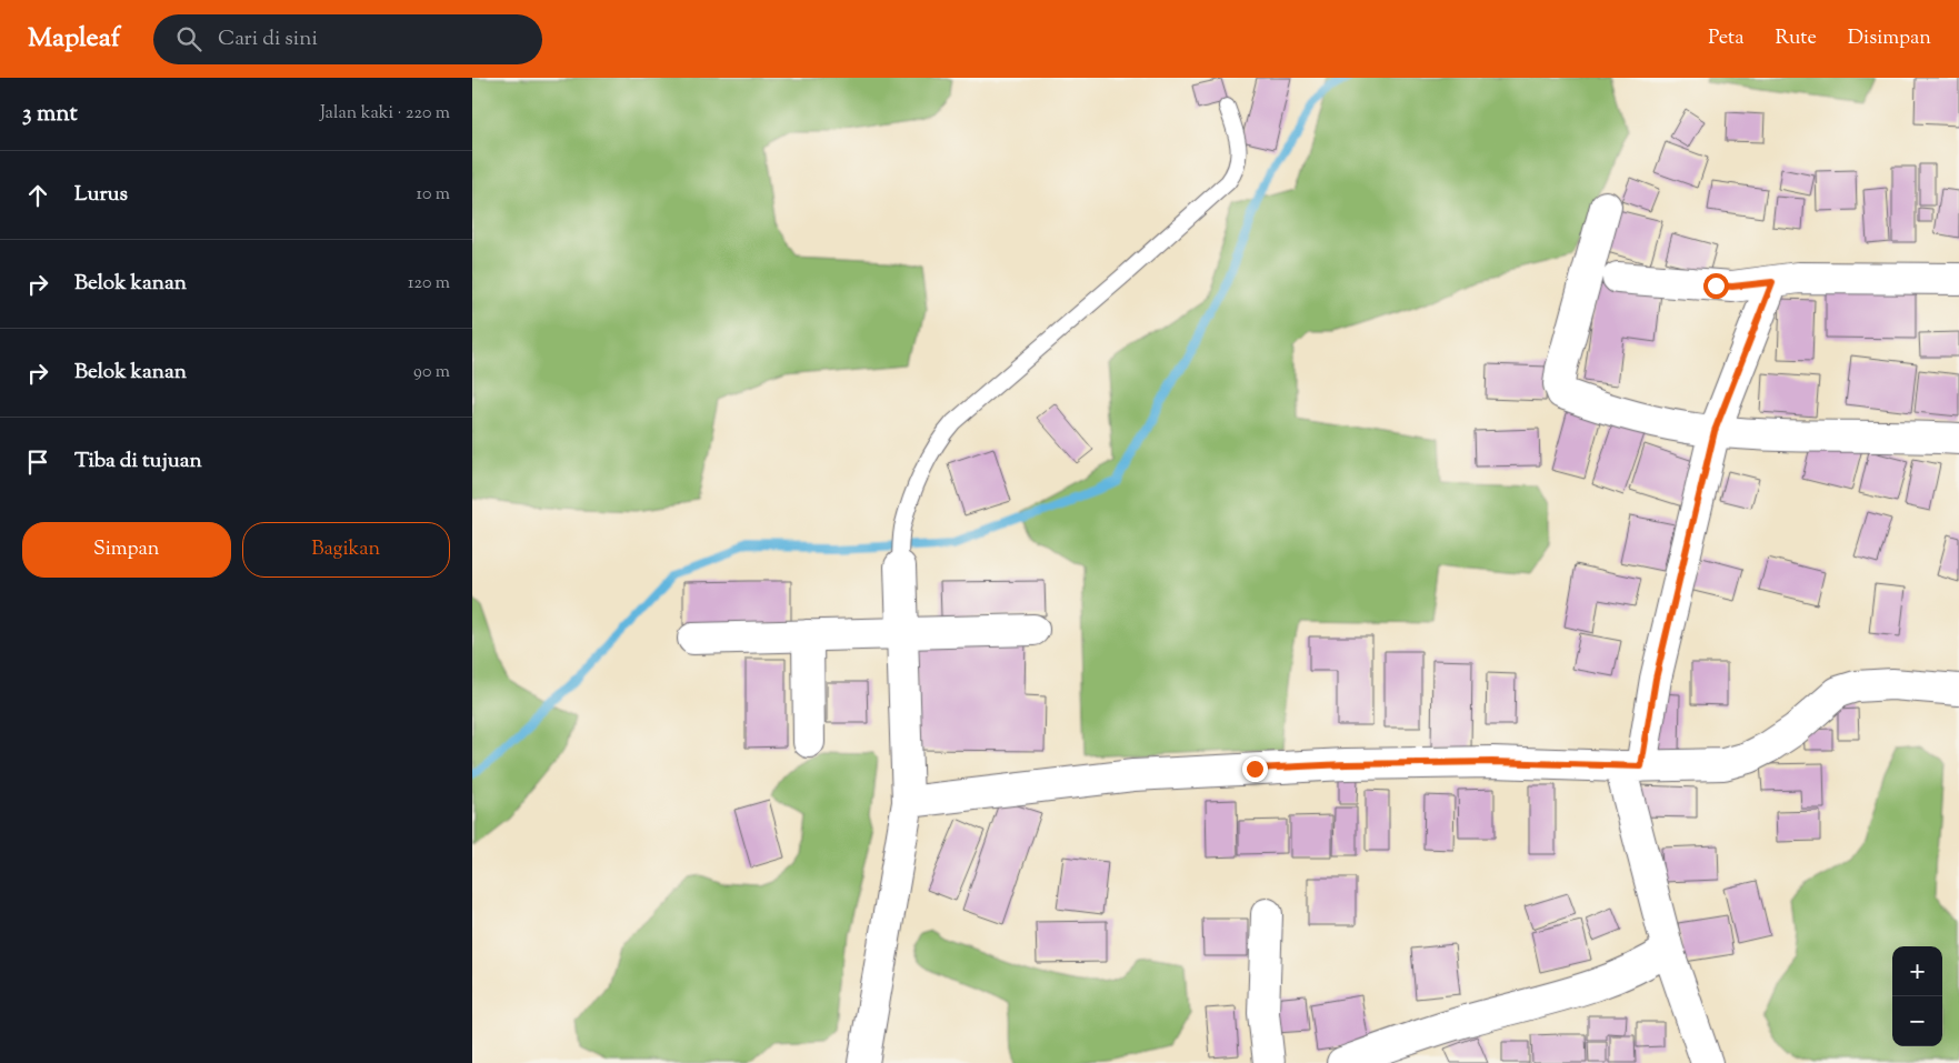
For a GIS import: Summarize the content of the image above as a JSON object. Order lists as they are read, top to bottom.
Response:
{
  "page": {
    "header": "Mapleaf",
    "search": "Cari di sini",
    "nav": ["Peta", "Rute", "Disimpan"],
    "heading": ["3 mnt", "Jalan kaki · 220 m"],
    "list": [
      ["Lurus", "10 m"],
      ["Belok kanan", "120 m"],
      ["Belok kanan", "90 m"],
      "Tiba di tujuan"
    ],
    "buttons": ["Simpan", "Bagikan"],
    "map_buttons": ["+", "−"]
  }
}
